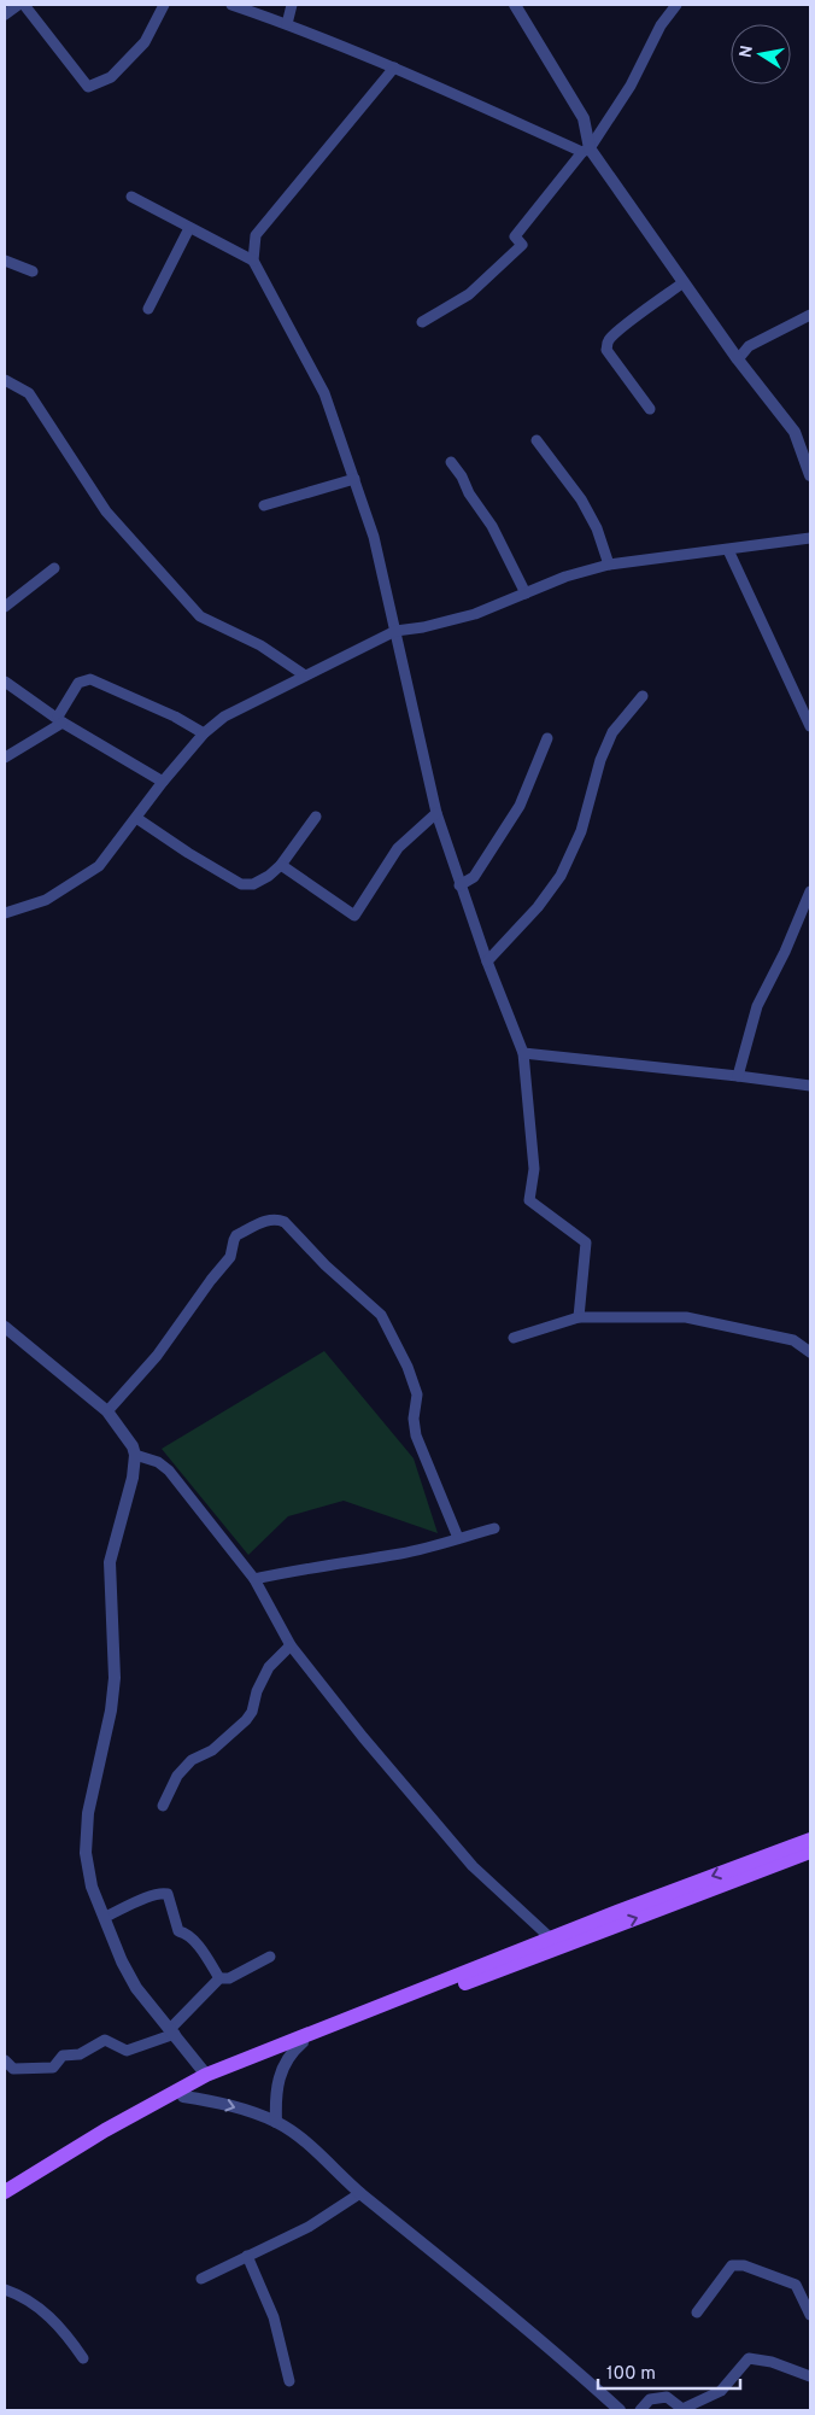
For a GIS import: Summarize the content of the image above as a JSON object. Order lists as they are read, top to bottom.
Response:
{
  "scale_bar": "100 m",
  "north": "left"
}
